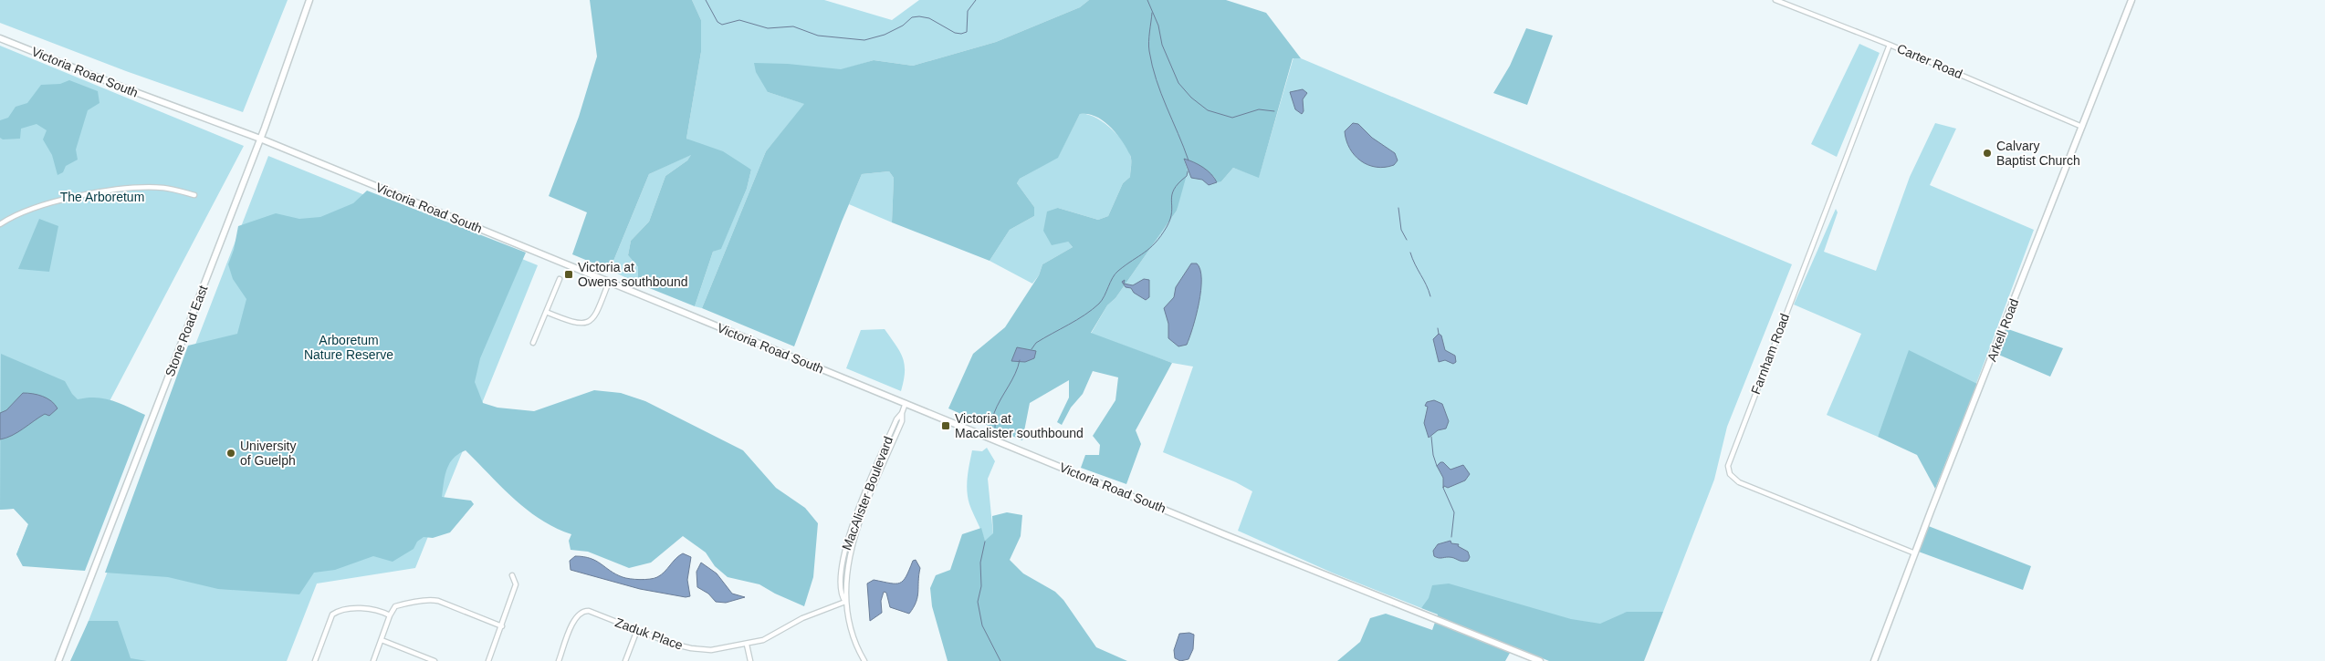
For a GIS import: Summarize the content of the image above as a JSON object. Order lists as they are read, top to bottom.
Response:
{
  "streets": {
    "main road": ["Victoria Road South", "Arkell Road", "Stone Road East"],
    "street": [
      "Carter Road",
      "Farnham Road",
      "MacAlister Boulevard",
      "Zaduk Place"
    ]
  },
  "crossings": [
    ["Carter Road", "Arkell Road"],
    ["Carter Road", "Farnham Road"],
    ["Victoria Road South", "Stone Road East"],
    ["Victoria Road South", "MacAlister Boulevard"],
    ["Arkell Road", "Farnham Road"],
    ["MacAlister Boulevard", "Zaduk Place"]
  ],
  "parks": ["The Arboretum", "Arboretum Nature Reserve"],
  "places": {
    "other": ["Calvary Baptist Church", "University of Guelph"],
    "transit": ["Victoria at Owens southbound", "Victoria at Macalister southbound"]
  }
}
